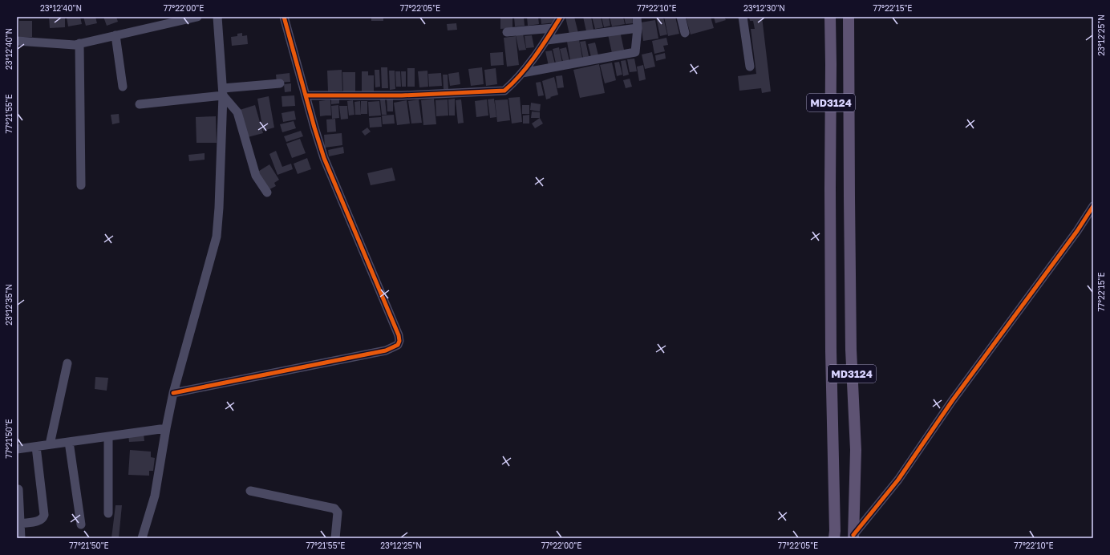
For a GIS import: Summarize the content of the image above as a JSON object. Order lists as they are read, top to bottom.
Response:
{
  "streets": {
    "main road": ["MD3124"]
  },
  "coordinates": [
    "23°12'40\"N",
    "77°22'00\"E",
    "77°22'05\"E",
    "77°22'10\"E",
    "23°12'30\"N",
    "77°22'15\"E",
    "23°12'25\"N",
    "77°21'55\"E",
    "23°12'35\"N",
    "77°21'50\"E"
  ]
}
